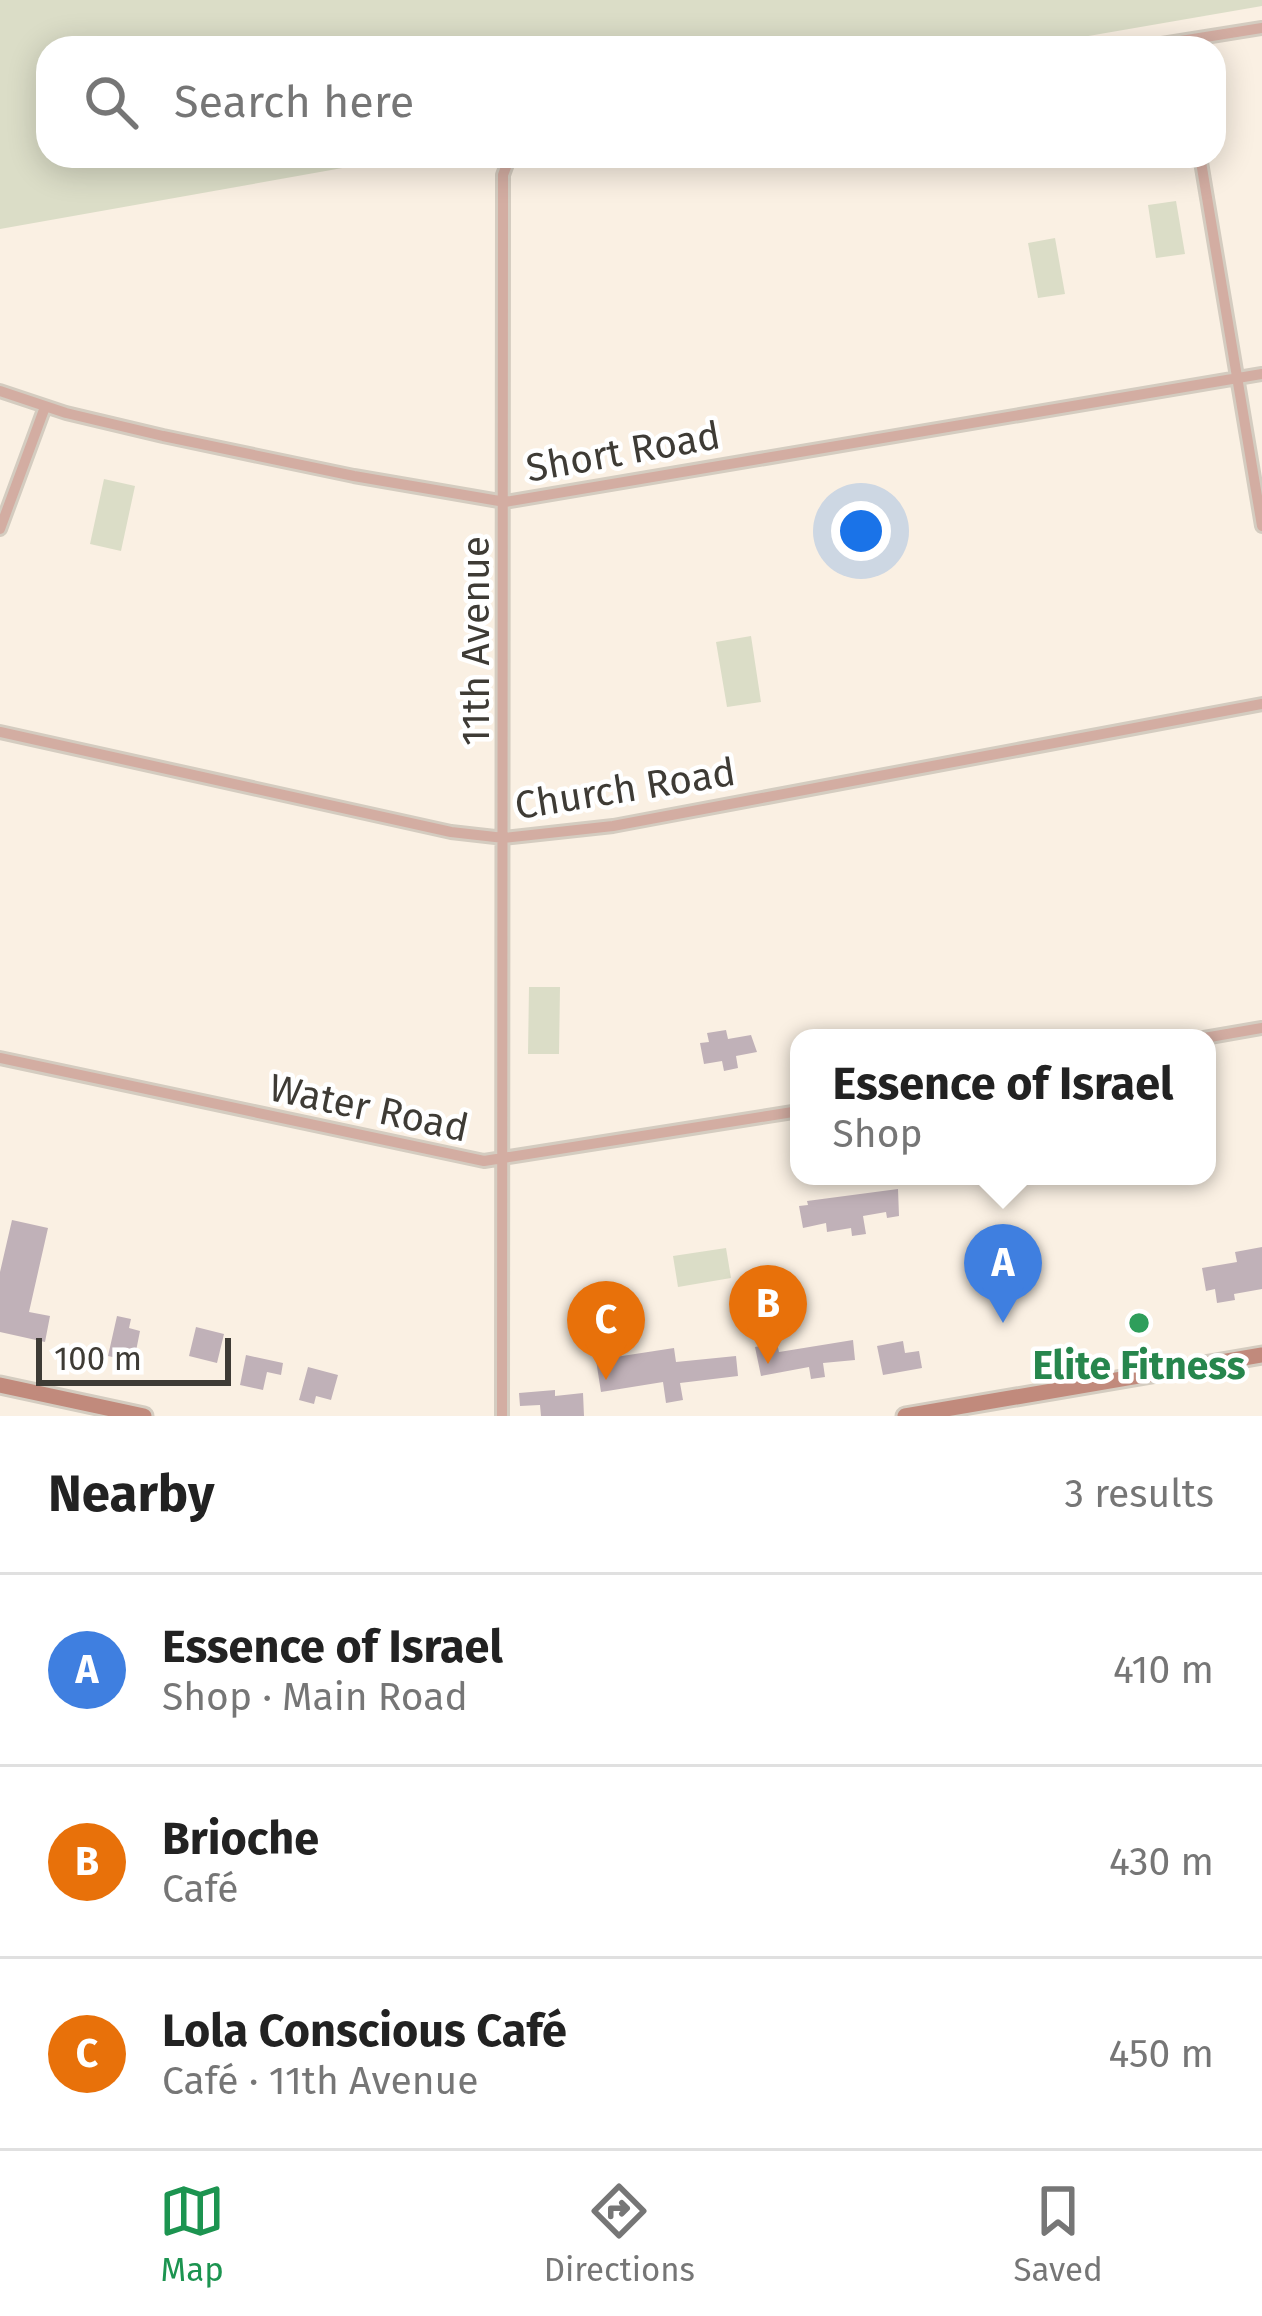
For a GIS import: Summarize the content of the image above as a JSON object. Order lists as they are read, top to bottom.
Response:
{
  "streets": {
    "street": [
      "Short Road",
      "11th Avenue",
      "Church Road",
      "Water Road"
    ]
  },
  "crossings": [
    ["Short Road", "11th Avenue"],
    ["11th Avenue", "Church Road"],
    ["11th Avenue", "Water Road"]
  ],
  "places": ["Elite Fitness"],
  "scale_bar": "100 m",
  "page": {
    "search": "Search here",
    "popup": ["Essence of Israel", "Shop"],
    "pins": ["A", "B", "C"],
    "scale": "100 m",
    "heading": ["Nearby", "3 results"],
    "list": [
      {
        "mark": "A",
        "name": "Essence of Israel",
        "note": "Shop · Main Road",
        "value": "410 m"
      },
      {
        "mark": "B",
        "name": "Brioche",
        "note": "Café",
        "value": "430 m"
      },
      {
        "mark": "C",
        "name": "Lola Conscious Café",
        "note": "Café · 11th Avenue",
        "value": "450 m"
      }
    ],
    "nav": ["Map", "Directions", "Saved"]
  }
}
